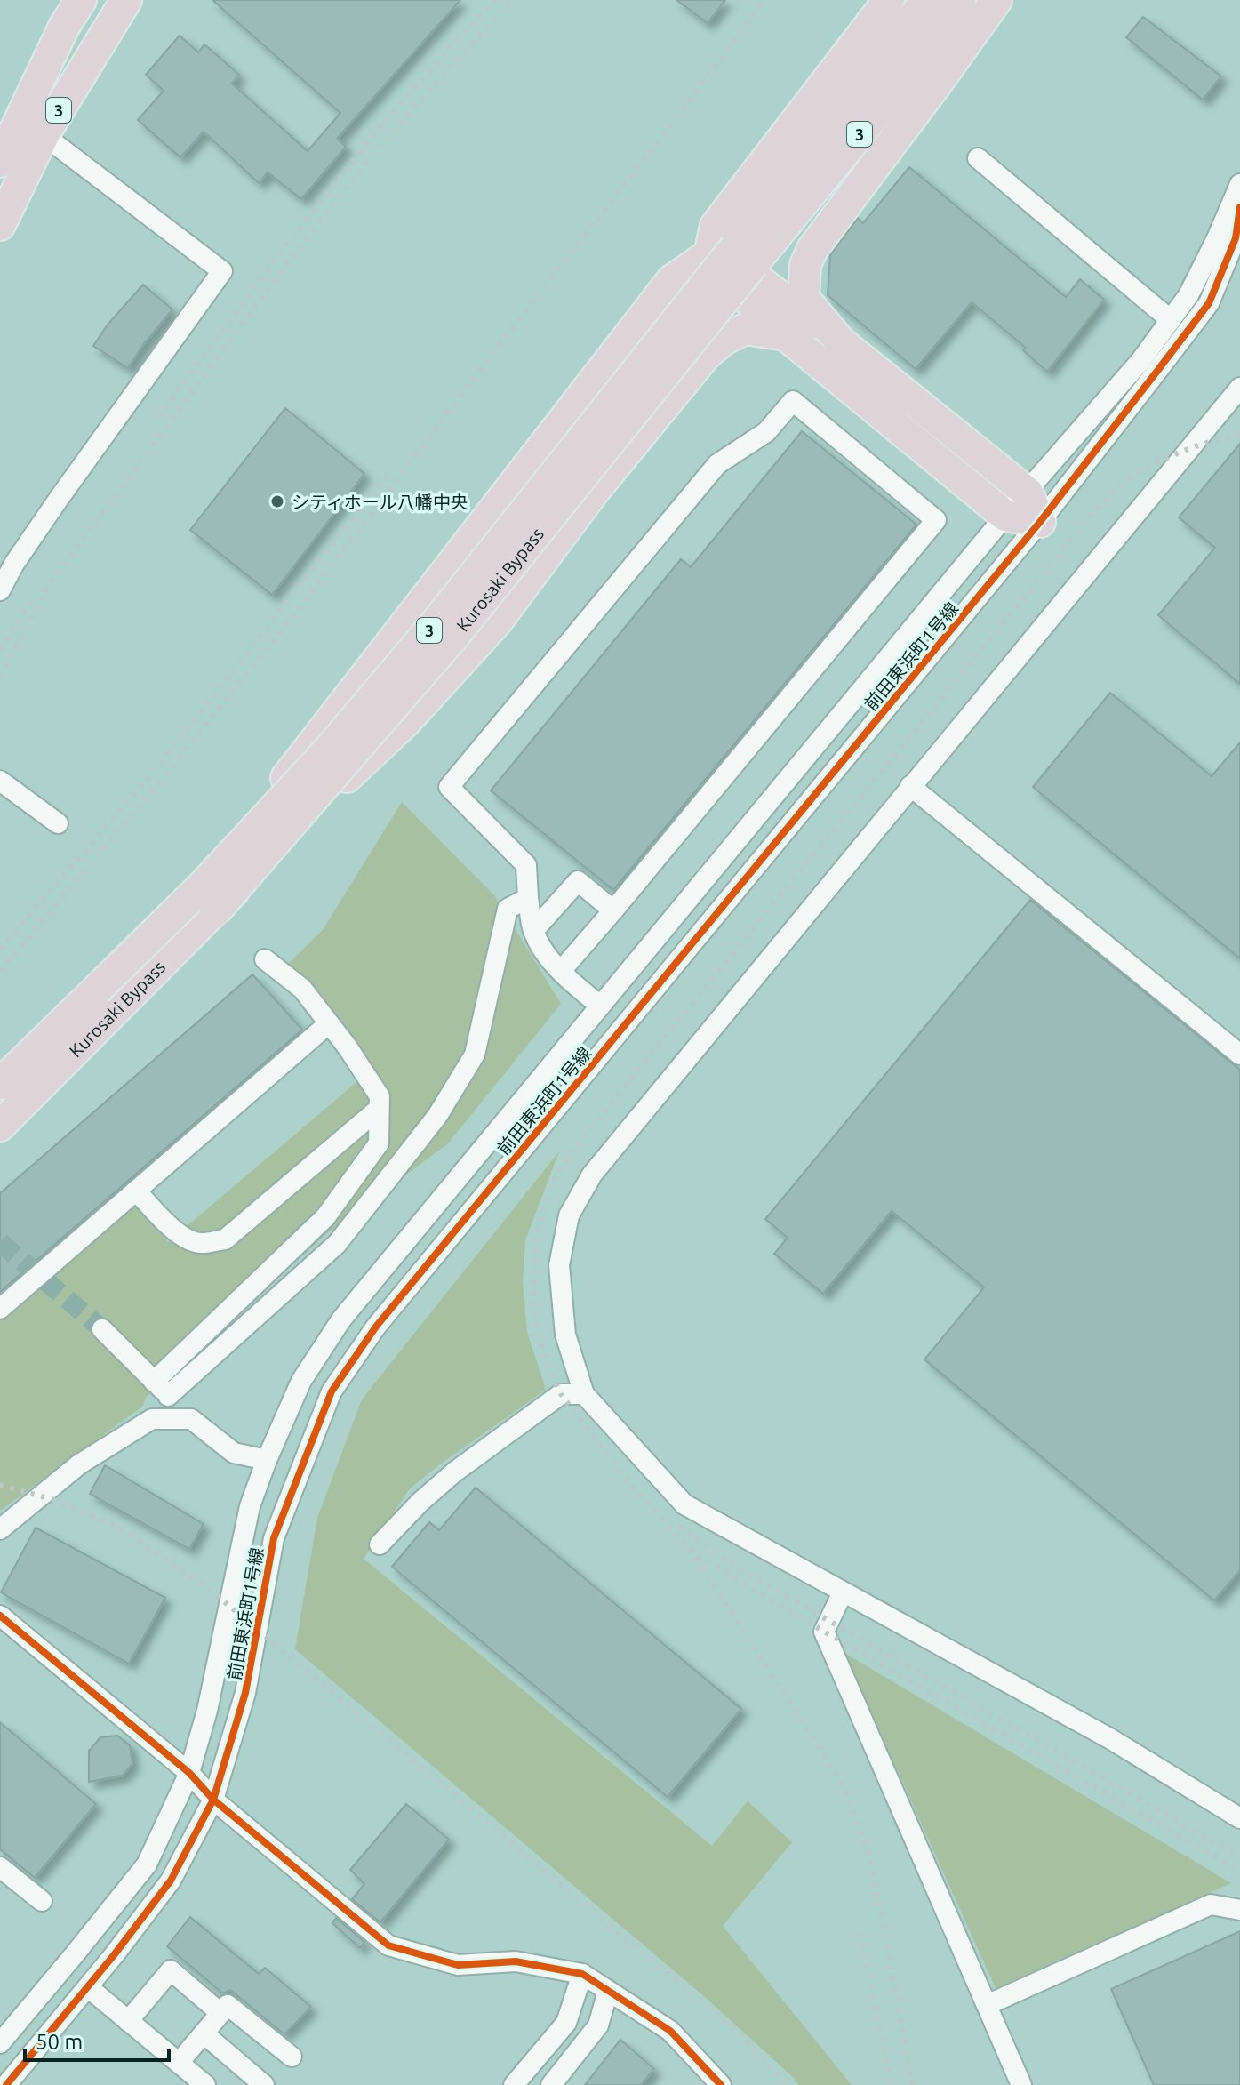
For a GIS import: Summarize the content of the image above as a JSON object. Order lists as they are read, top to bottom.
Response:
{
  "streets": {
    "highway": ["3", "Kurosaki Bypass"],
    "street": ["前田東浜町1号線"]
  },
  "places": ["シティホール八幡中央"],
  "scale_bar": "50 m"
}
